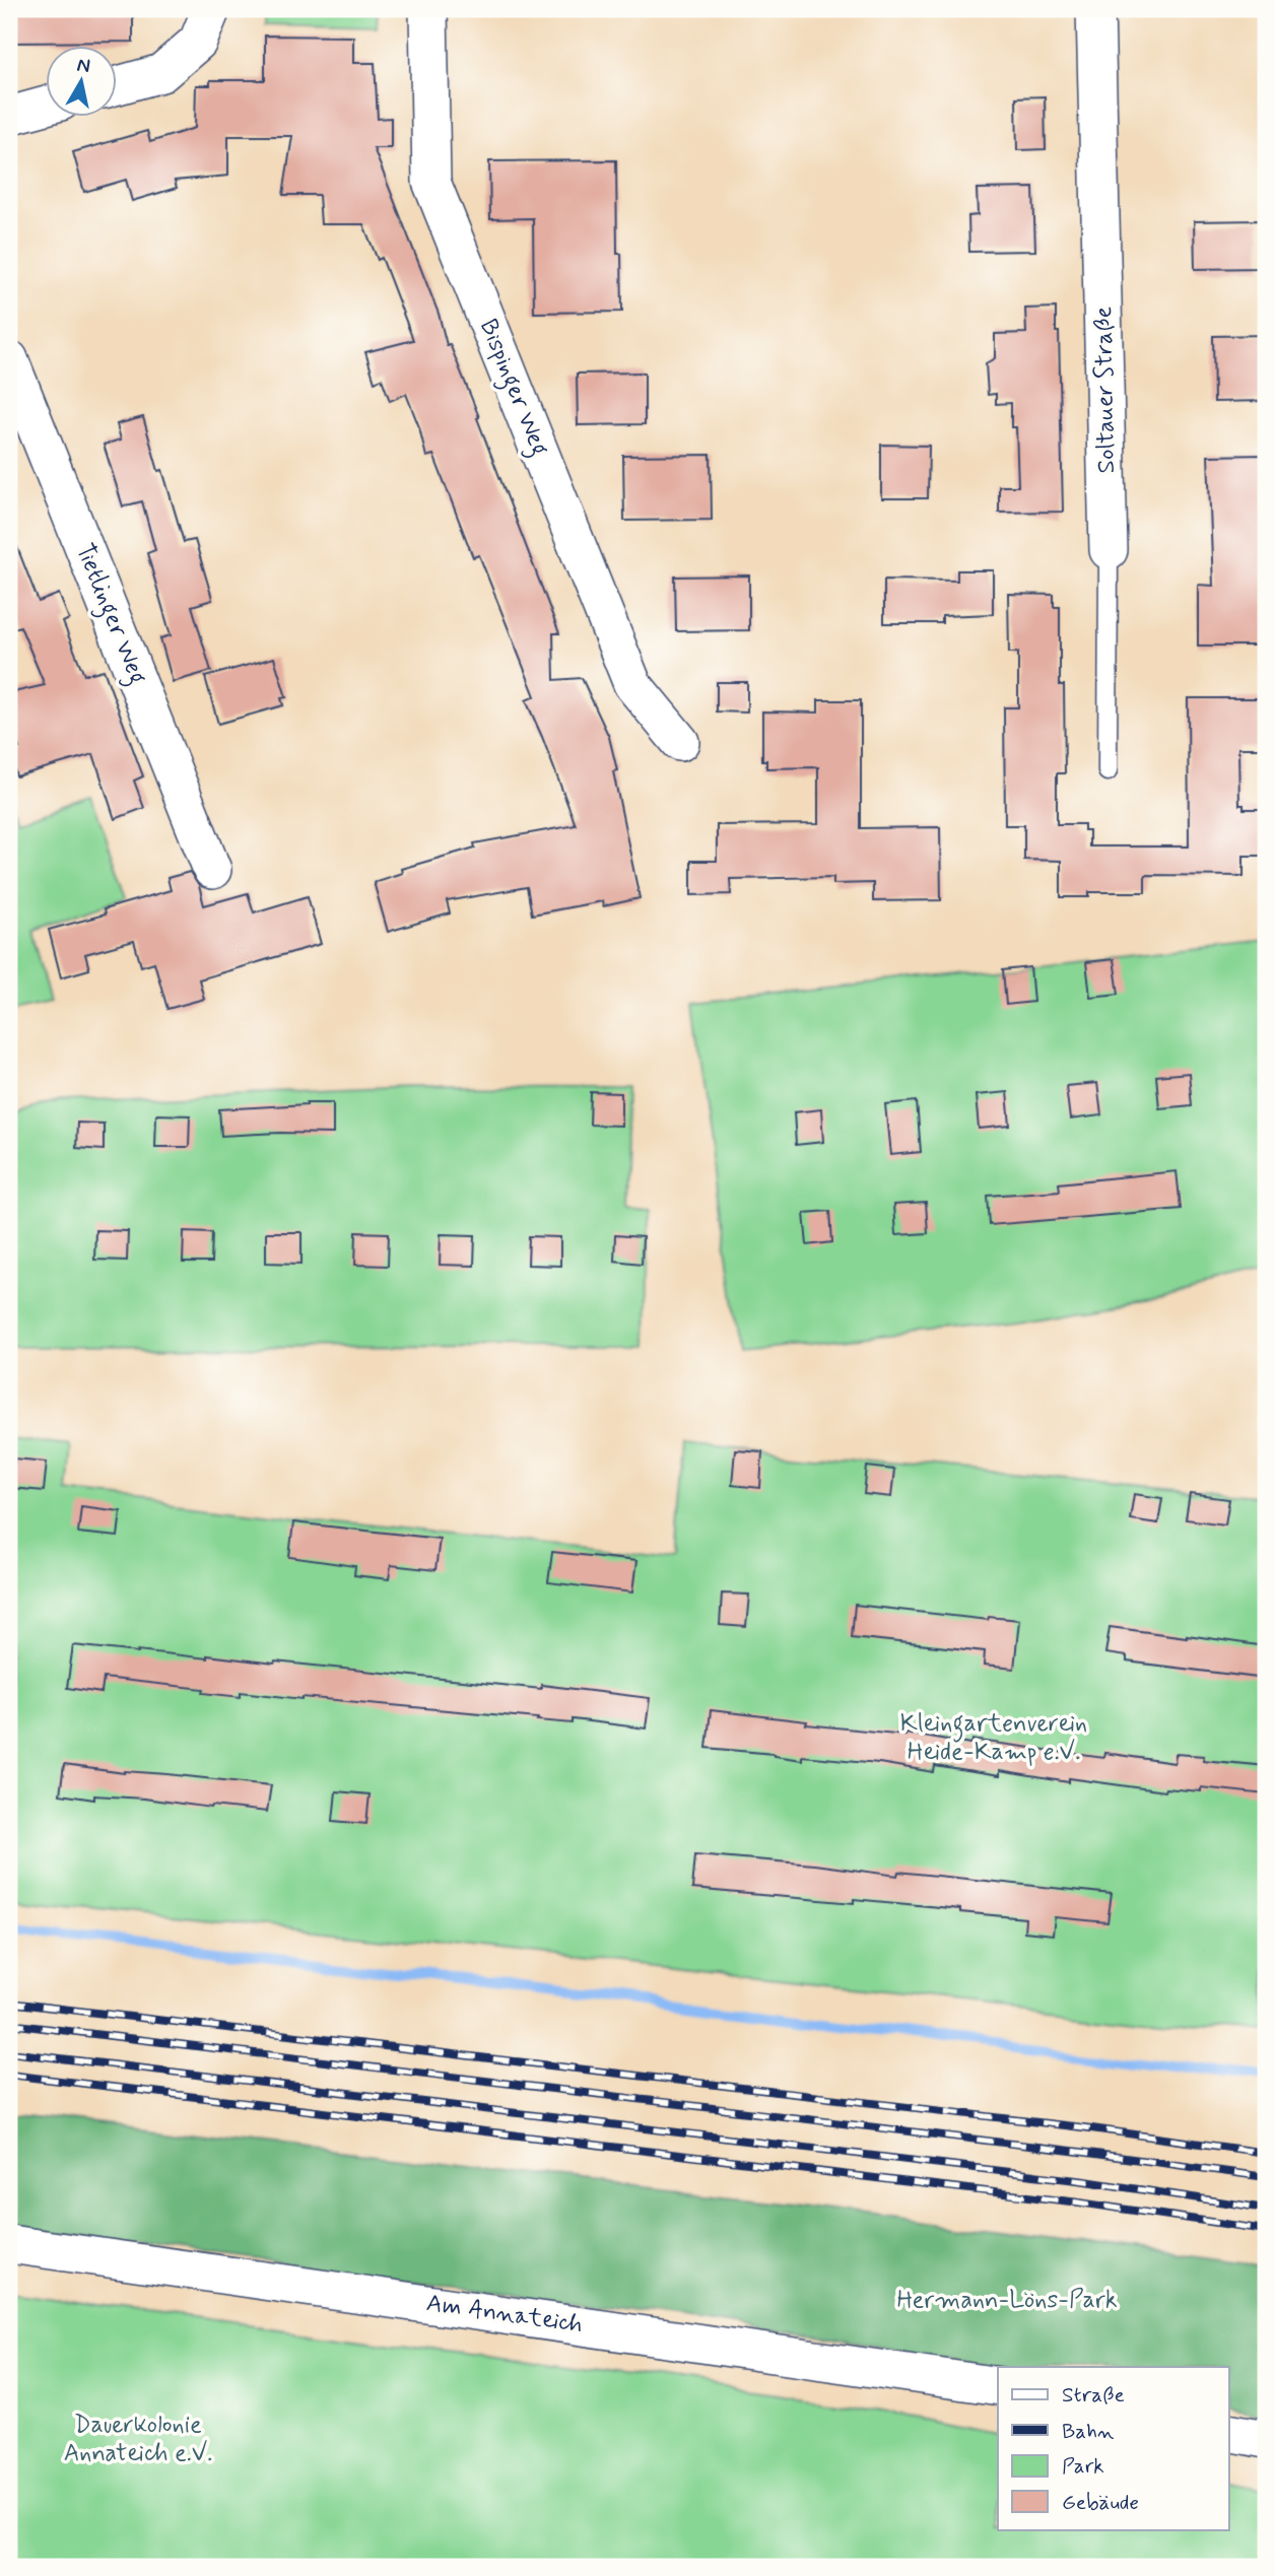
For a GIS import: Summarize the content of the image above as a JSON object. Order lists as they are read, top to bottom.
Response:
{
  "streets": {
    "street": [
      "Bispinger Weg",
      "Soltauer Straße",
      "Tietlinger Weg",
      "Am Annateich"
    ]
  },
  "parks": ["Kleingartenverein Heide-Kamp e.V.", "Hermann-Löns-Park", "Dauerkolonie Annateich e.V."],
  "legend": [
    "Straße",
    "Bahn",
    "Park",
    "Gebäude"
  ],
  "north": "top"
}
